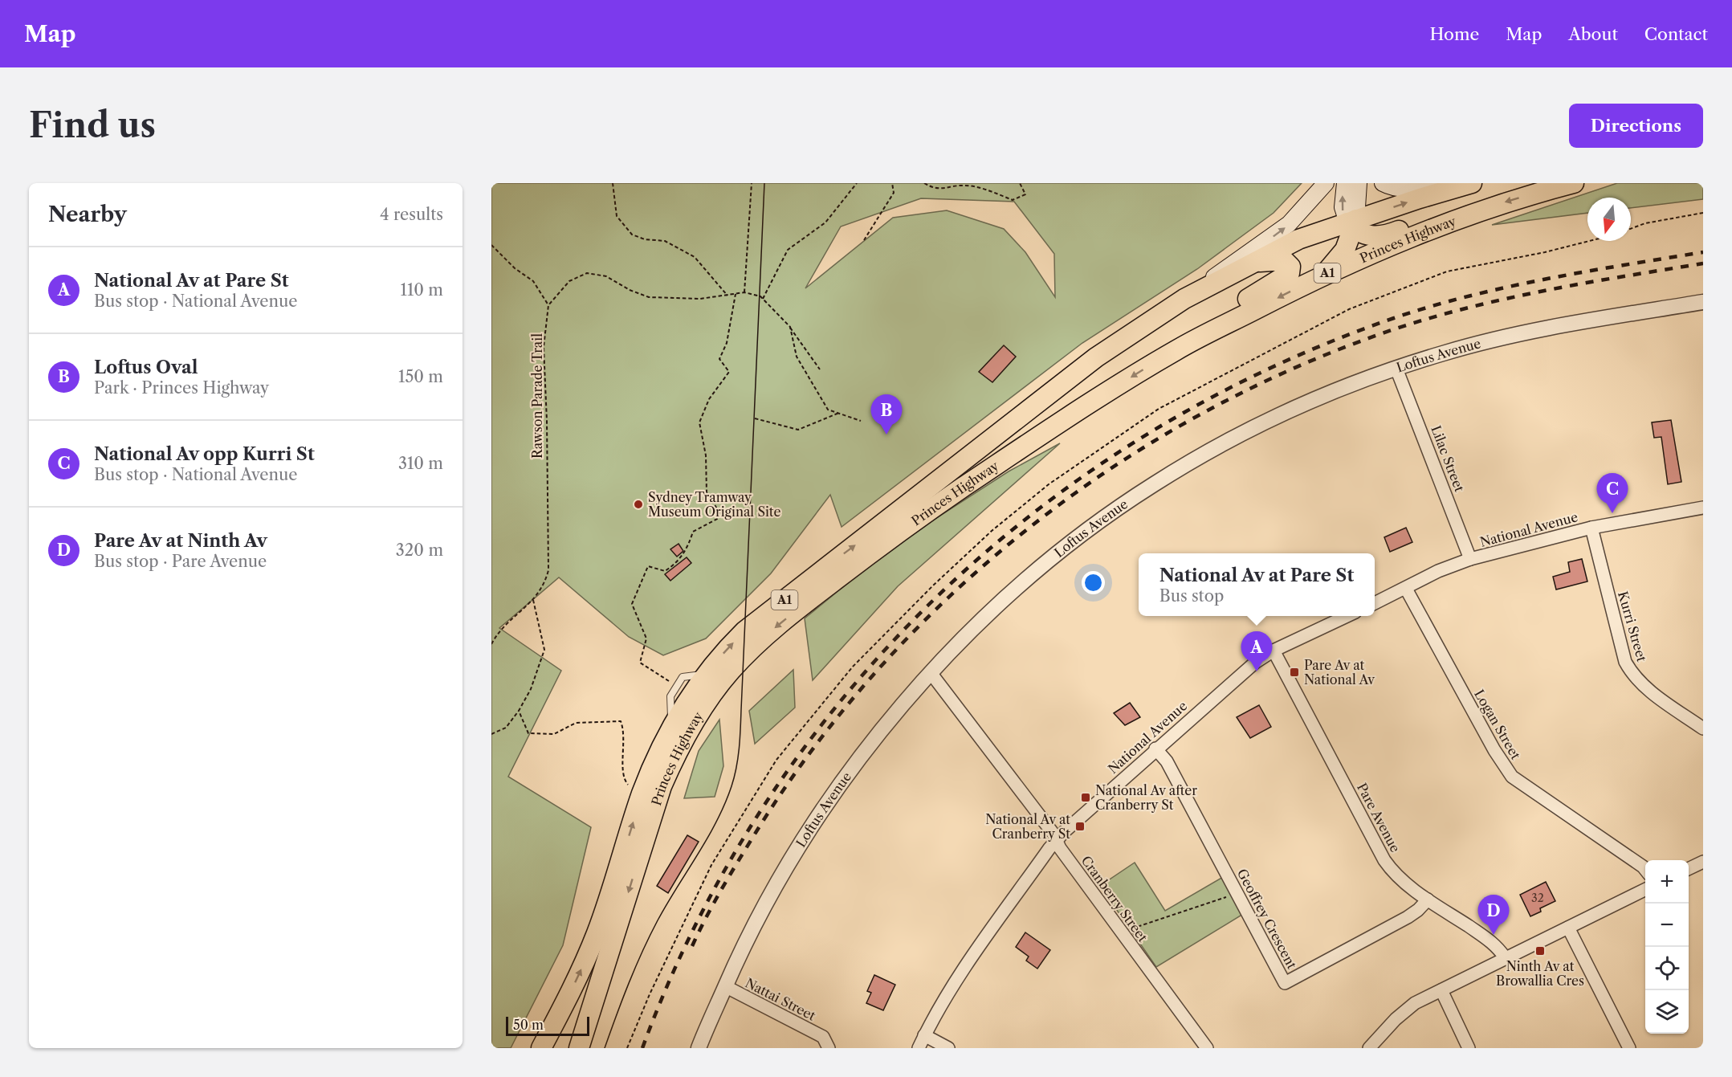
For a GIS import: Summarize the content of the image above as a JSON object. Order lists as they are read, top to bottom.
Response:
{
  "streets": {
    "highway": ["Princes Highway", "A1"],
    "street": [
      "Loftus Avenue",
      "Lilac Street",
      "National Avenue",
      "Kurri Street",
      "Logan Street",
      "Pare Avenue",
      "Cranberry Street",
      "Geoffrey Crescent",
      "Nattai Street"
    ],
    "path": ["Rawson Parade Trail"]
  },
  "crossings": [
    ["Loftus Avenue", "Lilac Street"],
    ["Loftus Avenue", "Cranberry Street"],
    ["Loftus Avenue", "Nattai Street"],
    ["Lilac Street", "National Avenue"],
    ["National Avenue", "Kurri Street"],
    ["National Avenue", "Logan Street"],
    ["National Avenue", "Pare Avenue"],
    ["National Avenue", "Cranberry Street"],
    ["National Avenue", "Geoffrey Crescent"],
    ["Pare Avenue", "Geoffrey Crescent"]
  ],
  "places": {
    "other": ["Sydney Tramway Museum Original Site"],
    "transit": [
      "Pare Av at National Av",
      "National Av after Cranberry St",
      "National Av at Cranberry St",
      "Ninth Av at Browallia Cres"
    ]
  },
  "house_numbers": ["32"],
  "scale_bar": "50 m",
  "north": "bottom",
  "page": {
    "header": "Map",
    "nav": [
      "Home",
      "Map",
      "About",
      "Contact"
    ],
    "buttons": "Directions",
    "title": "Find us",
    "heading": ["Nearby", "4 results"],
    "list": [
      {
        "mark": "A",
        "name": "National Av at Pare St",
        "note": "Bus stop · National Avenue",
        "value": "110 m"
      },
      {
        "mark": "B",
        "name": "Loftus Oval",
        "note": "Park · Princes Highway",
        "value": "150 m"
      },
      {
        "mark": "C",
        "name": "National Av opp Kurri St",
        "note": "Bus stop · National Avenue",
        "value": "310 m"
      },
      {
        "mark": "D",
        "name": "Pare Av at Ninth Av",
        "note": "Bus stop · Pare Avenue",
        "value": "320 m"
      }
    ],
    "pins": [
      "B",
      "C",
      "A",
      "D"
    ],
    "popup": ["National Av at Pare St", "Bus stop"],
    "map_buttons": ["+", "−"],
    "scale": "50 m"
  }
}
